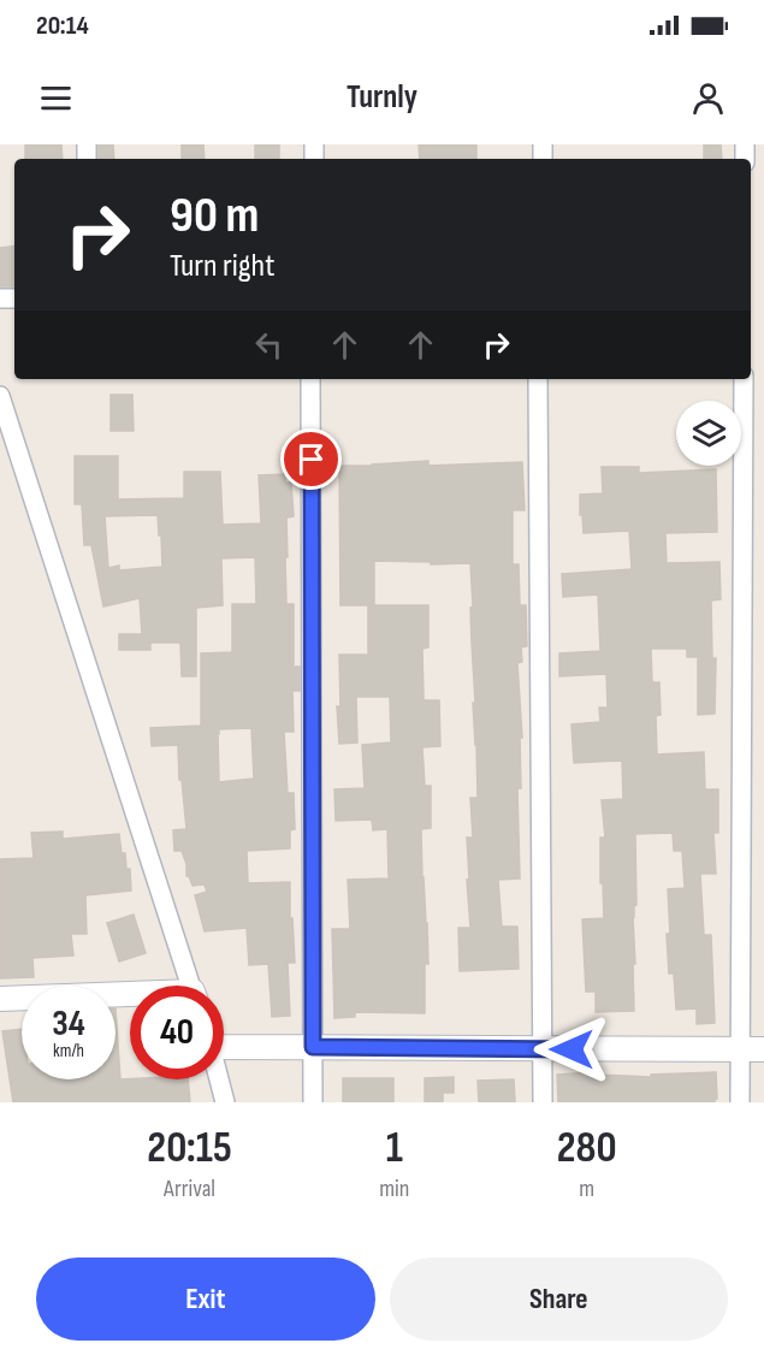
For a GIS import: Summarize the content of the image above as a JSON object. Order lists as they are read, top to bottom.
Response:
{
  "page": {
    "status": "20:14",
    "header": "Turnly",
    "turn": ["90 m", "Turn right"],
    "speed": "34 km/h",
    "limit": "40",
    "eta": [
      "20:15",
      "Arrival",
      "1",
      "min",
      "280",
      "m"
    ],
    "buttons": ["Exit", "Share"]
  }
}
